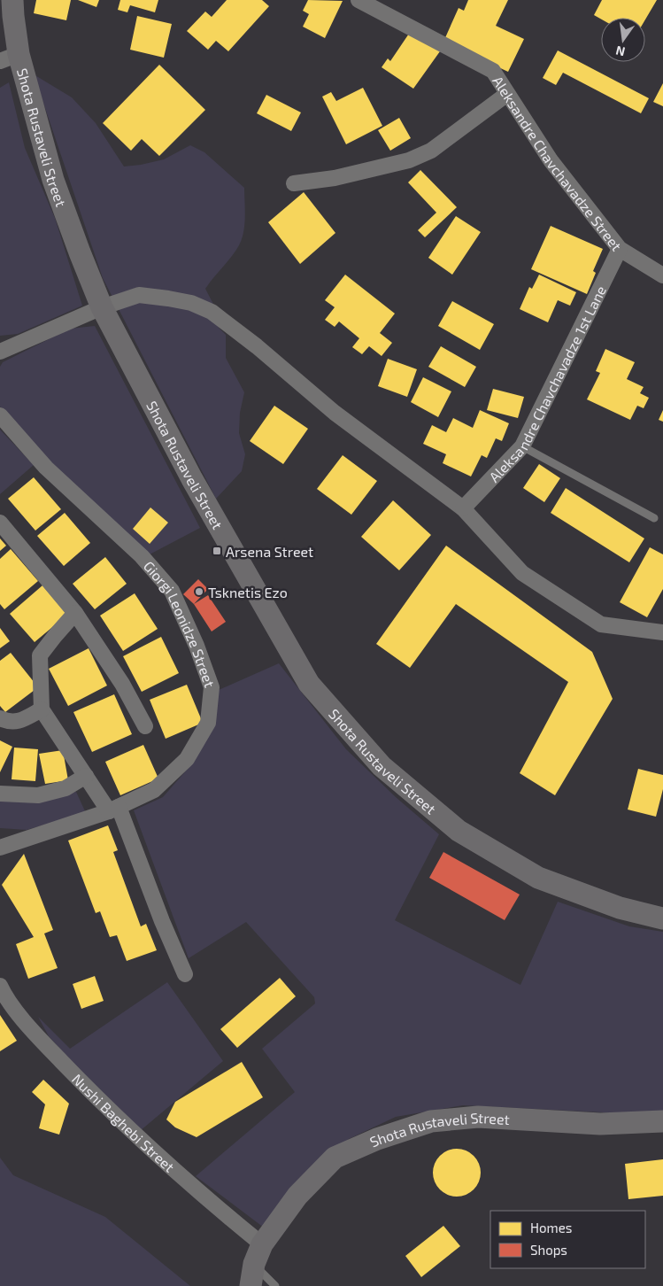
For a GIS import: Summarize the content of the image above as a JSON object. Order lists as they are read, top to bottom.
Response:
{
  "streets": {
    "main road": ["Shota Rustaveli Street"],
    "street": [
      "Aleksandre Chavchavadze Street",
      "Aleksandre Chavchavadze 1st Lane",
      "Giorgi Leonidze Street",
      "Nushi Baghebi Street"
    ]
  },
  "crossings": [
    ["Shota Rustaveli Street", "Nushi Baghebi Street"],
    ["Aleksandre Chavchavadze Street", "Aleksandre Chavchavadze 1st Lane"]
  ],
  "places": {
    "transit": ["Arsena Street"],
    "other": ["Tsknetis Ezo"]
  },
  "legend": ["Homes", "Shops"],
  "north": "bottom"
}
